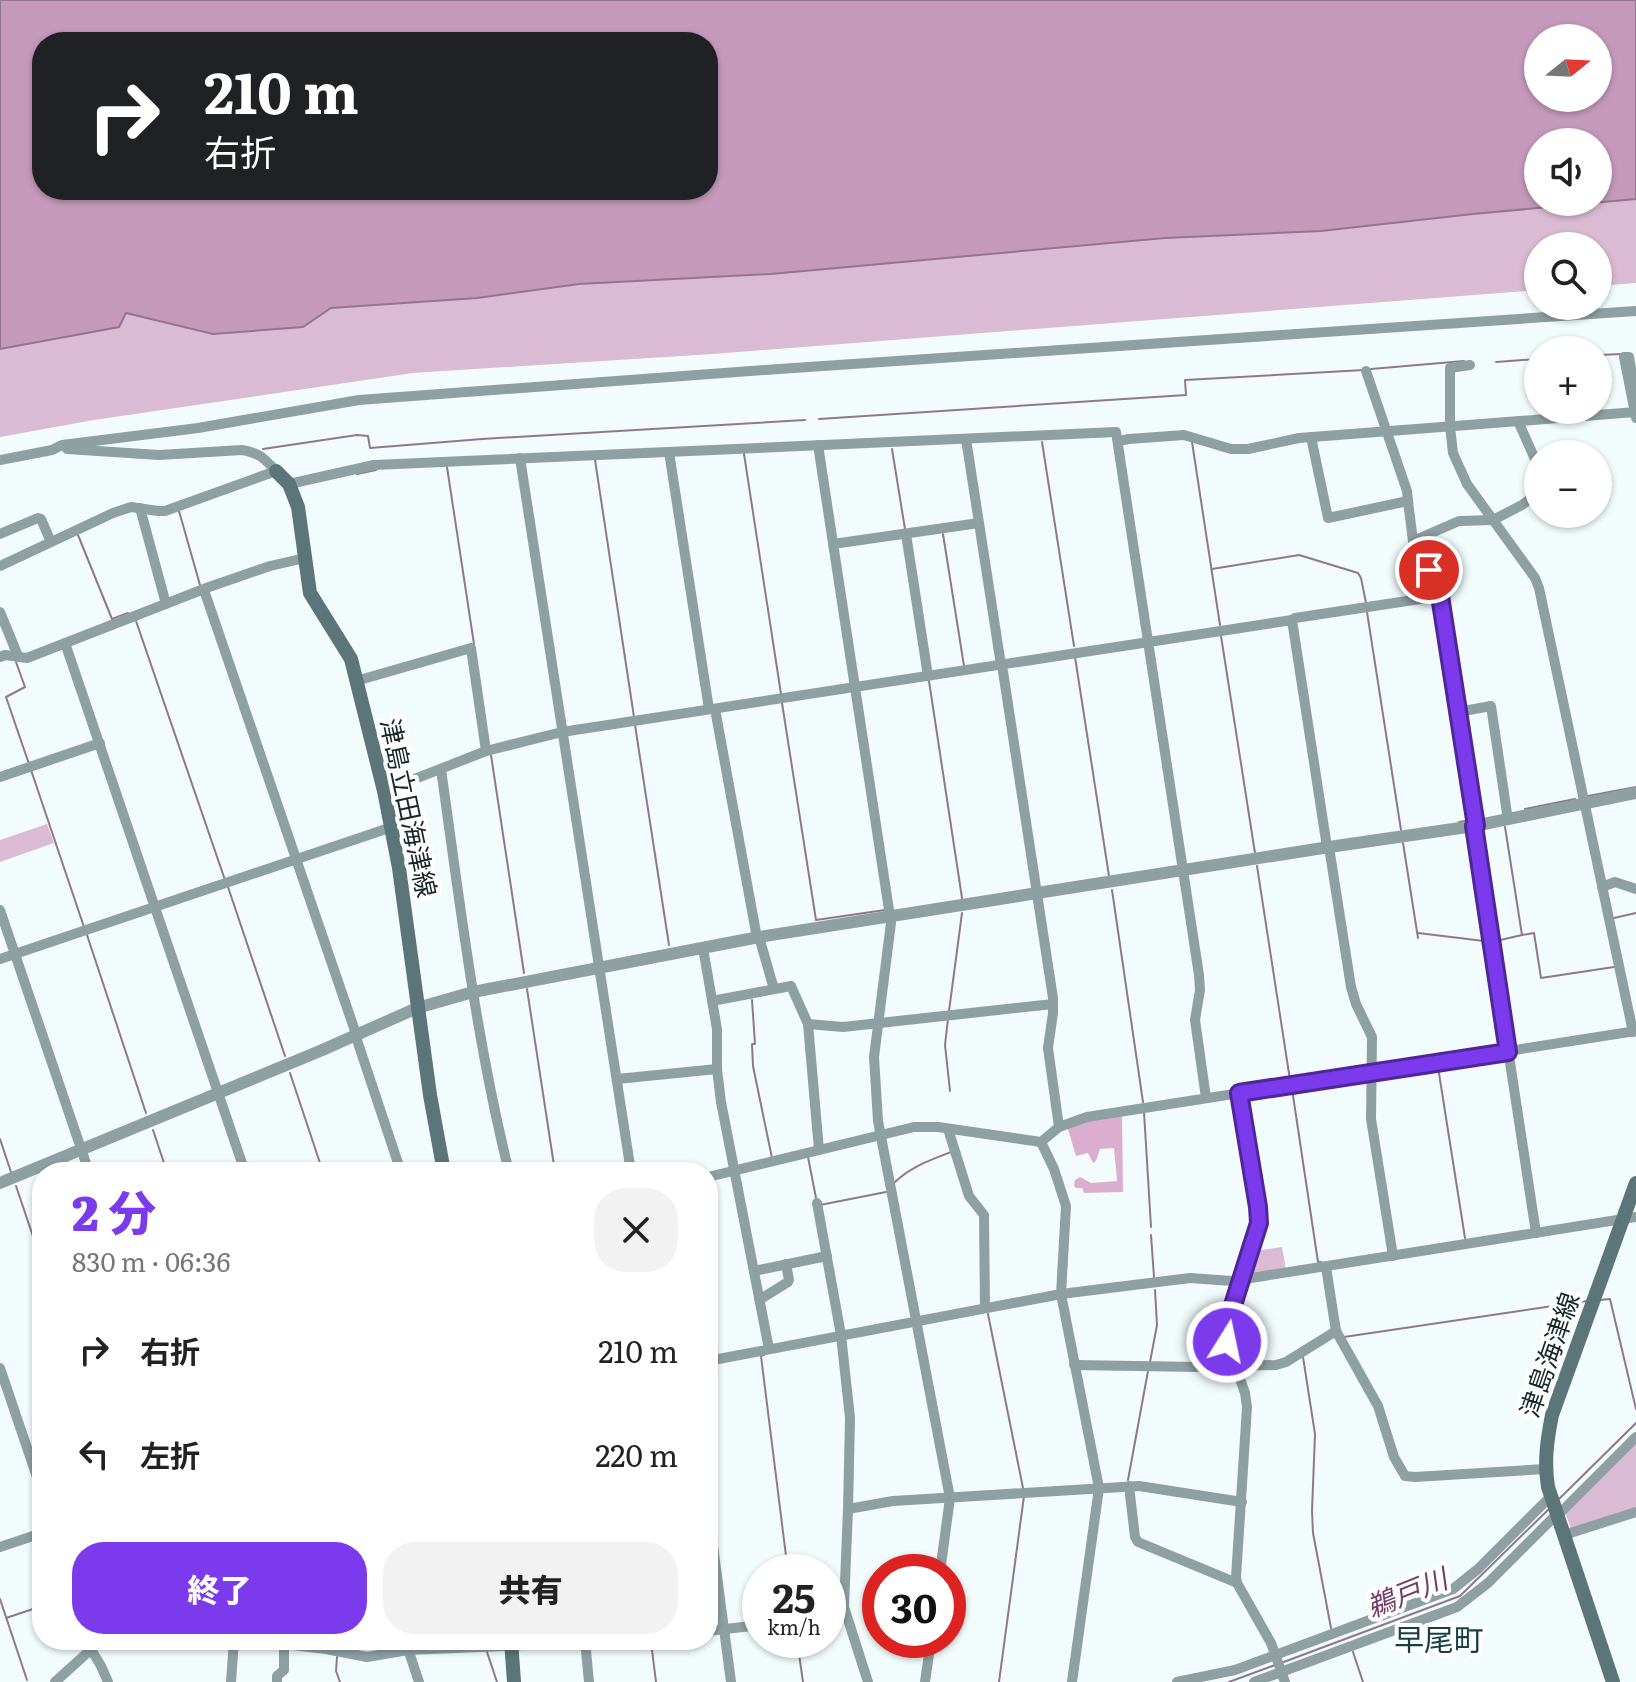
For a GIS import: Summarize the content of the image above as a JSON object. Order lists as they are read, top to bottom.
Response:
{
  "streets": {
    "main road": ["津島立田海津線", "津島海津線"]
  },
  "districts": ["早尾町"],
  "water": ["鵜戸川"],
  "north": "right",
  "page": {
    "map_buttons": ["+", "−"],
    "turn": ["210 m", "右折"],
    "heading": ["2 分", "830 m · 06:36"],
    "list": [
      {
        "name": "右折",
        "value": "210 m"
      },
      {
        "name": "左折",
        "value": "220 m"
      }
    ],
    "buttons": ["終了", "共有"],
    "speed": "25 km/h",
    "limit": "30"
  }
}
